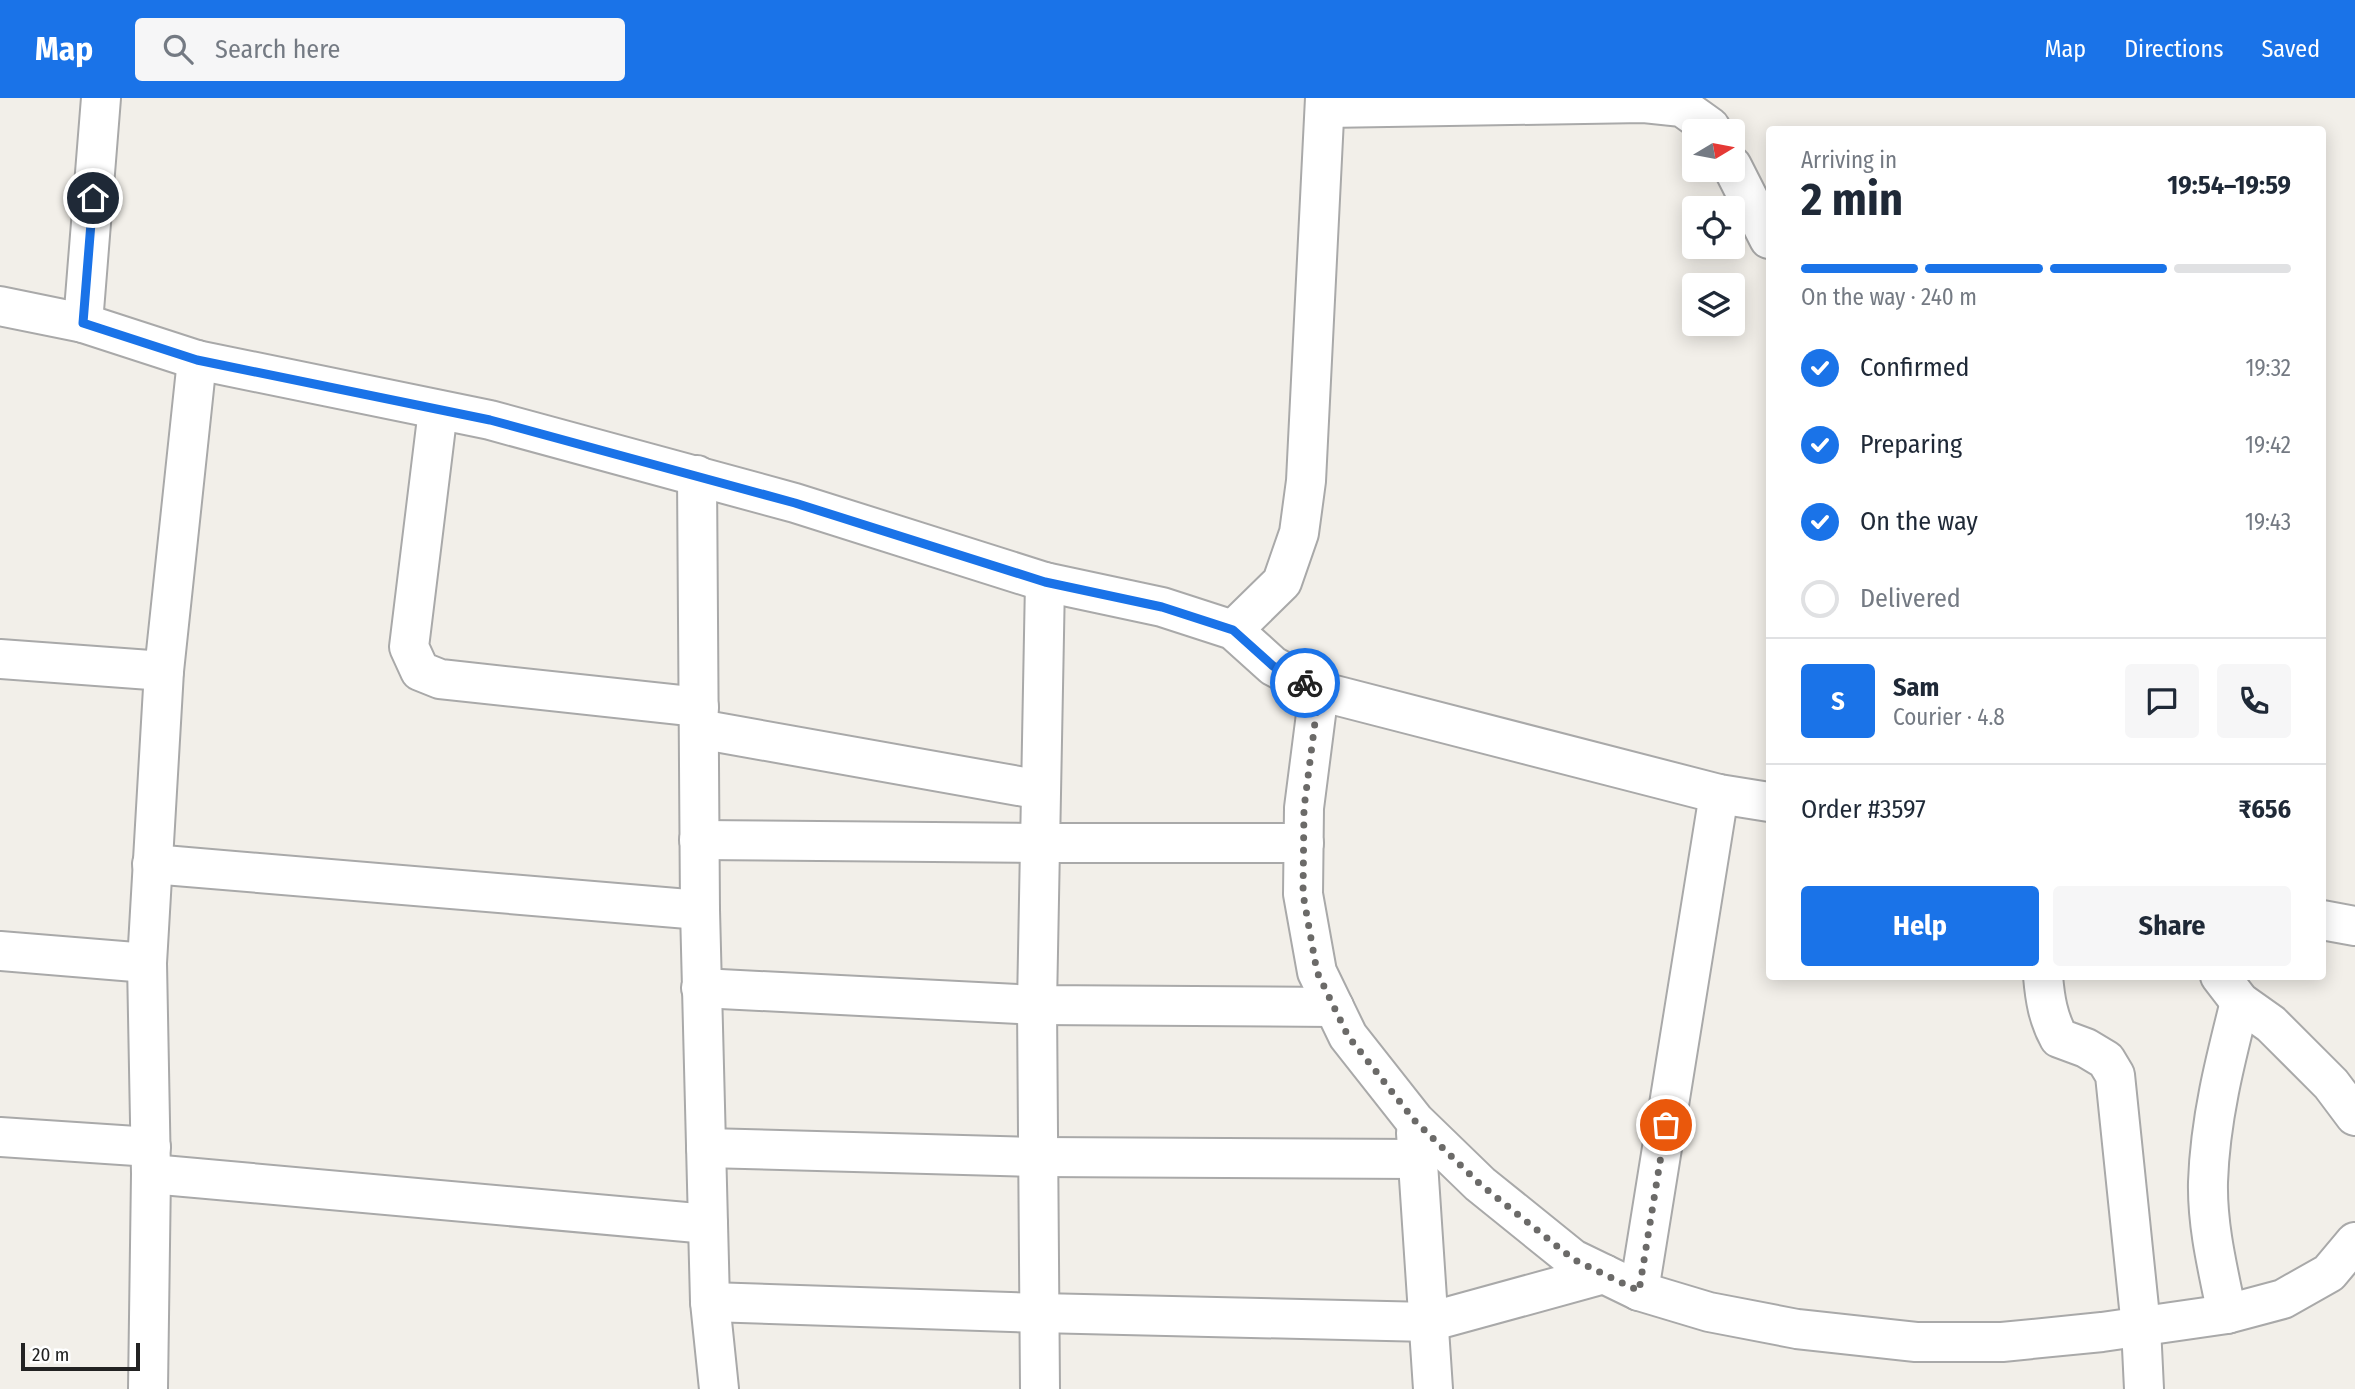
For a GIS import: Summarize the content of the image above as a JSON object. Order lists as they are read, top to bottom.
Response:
{
  "scale_bar": "20 m",
  "north": "right",
  "page": {
    "header": "Map",
    "search": "Search here",
    "nav": ["Map", "Directions", "Saved"],
    "heading": ["2 min", "Arriving in", "19:54–19:59"],
    "panel": [
      "Sam",
      "Courier · 4.8",
      "Order #3597",
      "₹656"
    ],
    "bar": "On the way · 240 m",
    "list": [
      ["Confirmed", "19:32"],
      ["Preparing", "19:42"],
      ["On the way", "19:43"],
      "Delivered"
    ],
    "round": "S",
    "buttons": ["Help", "Share"],
    "scale": "20 m"
  }
}
